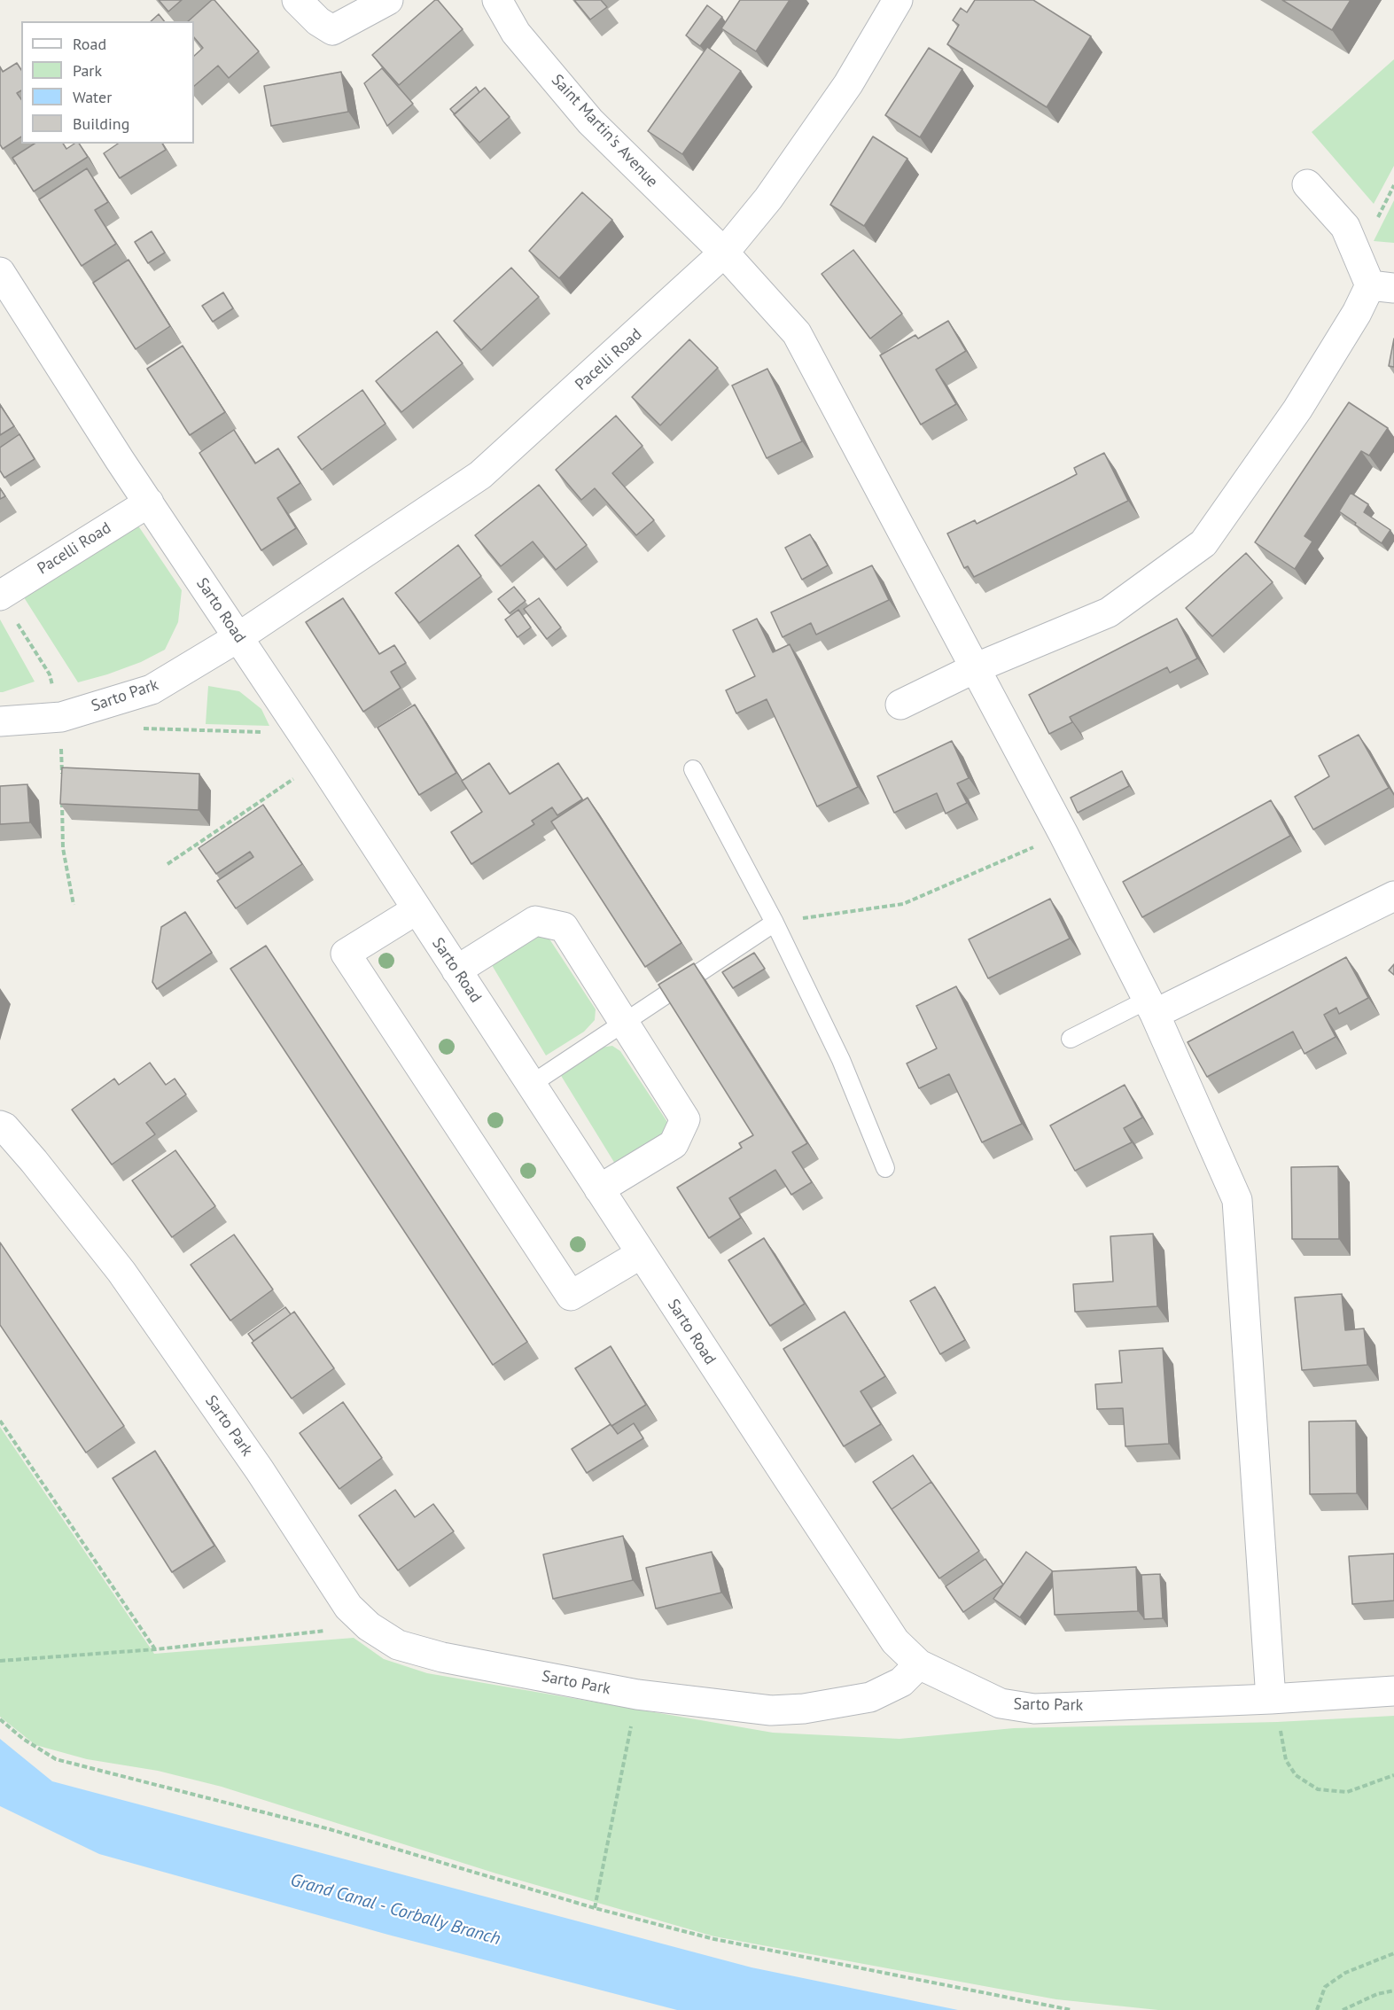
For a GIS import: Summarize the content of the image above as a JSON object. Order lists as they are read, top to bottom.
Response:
{
  "streets": {
    "street": [
      "Saint Martin's Avenue",
      "Pacelli Road",
      "Sarto Road",
      "Sarto Park"
    ]
  },
  "crossings": [
    ["Saint Martin's Avenue", "Pacelli Road"],
    ["Saint Martin's Avenue", "Sarto Park"],
    ["Pacelli Road", "Sarto Road"],
    ["Pacelli Road", "Sarto Park"],
    ["Sarto Road", "Sarto Park"]
  ],
  "water": ["Grand Canal - Corbally Branch"],
  "legend": [
    "Road",
    "Park",
    "Water",
    "Building"
  ]
}
